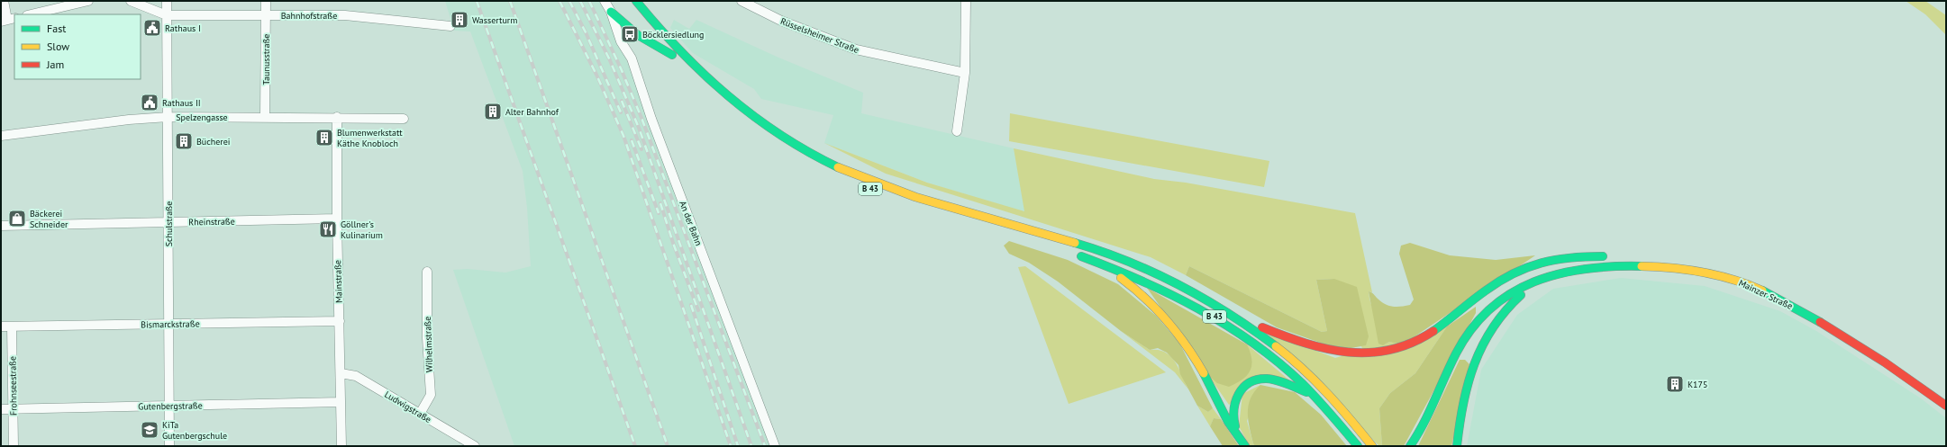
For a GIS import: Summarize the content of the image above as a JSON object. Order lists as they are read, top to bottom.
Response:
{
  "streets": {
    "main road": ["B 43", "Mainzer Straße"],
    "street": [
      "Bahnhofstraße",
      "Rüsselsheimer Straße",
      "Taunusstraße",
      "Spelzengasse",
      "Rheinstraße",
      "An der Bahn",
      "Schulstraße",
      "Mainstraße",
      "Bismarckstraße",
      "Wilhelmstraße",
      "Frohnseestraße",
      "Gutenbergstraße",
      "Ludwigstraße"
    ]
  },
  "crossings": [
    ["Bahnhofstraße", "Taunusstraße"],
    ["Bahnhofstraße", "Schulstraße"],
    ["Taunusstraße", "Spelzengasse"],
    ["Spelzengasse", "Schulstraße"],
    ["Spelzengasse", "Mainstraße"],
    ["Rheinstraße", "Schulstraße"],
    ["Rheinstraße", "Mainstraße"],
    ["Schulstraße", "Bismarckstraße"],
    ["Schulstraße", "Gutenbergstraße"],
    ["Mainstraße", "Bismarckstraße"],
    ["Mainstraße", "Gutenbergstraße"],
    ["Mainstraße", "Ludwigstraße"],
    ["Bismarckstraße", "Frohnseestraße"],
    ["Wilhelmstraße", "Ludwigstraße"],
    ["Frohnseestraße", "Gutenbergstraße"]
  ],
  "places": {
    "building": [
      "Wasserturm",
      "Alter Bahnhof",
      "Blumenwerkstatt Käthe Knobloch",
      "Bücherei",
      "K175"
    ],
    "public building": ["Rathaus I", "Rathaus II"],
    "bus stop": ["Böcklersiedlung"],
    "shop": ["Bäckerei Schneider"],
    "restaurant": ["Göllner's Kulinarium"],
    "school or university": ["KiTa Gutenbergschule"]
  },
  "legend": ["Fast", "Slow", "Jam"]
}
